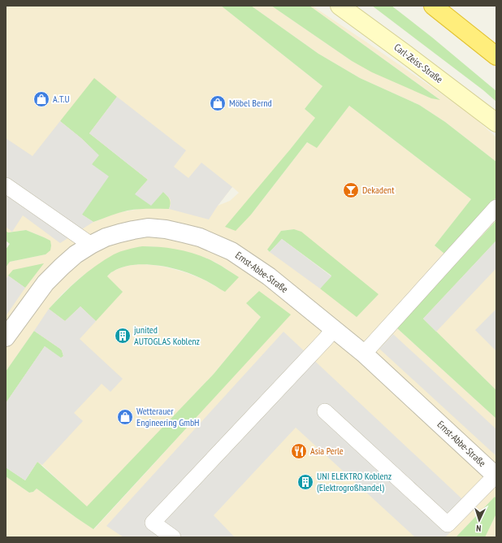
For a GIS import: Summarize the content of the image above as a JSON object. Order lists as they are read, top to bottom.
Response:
{
  "streets": {
    "main road": ["Carl-Zeiss-Straße"],
    "street": ["Ernst-Abbe-Straße"]
  },
  "places": {
    "shop": ["A.T.U", "Möbel Bernd", "Wetterauer Engineering GmbH"],
    "bar": ["Dekadent"],
    "building": ["junited AUTOGLAS Koblenz", "UNI ELEKTRO Koblenz (Elektrogroßhandel)"],
    "restaurant": ["Asia Perle"]
  },
  "north": "bottom"
}
